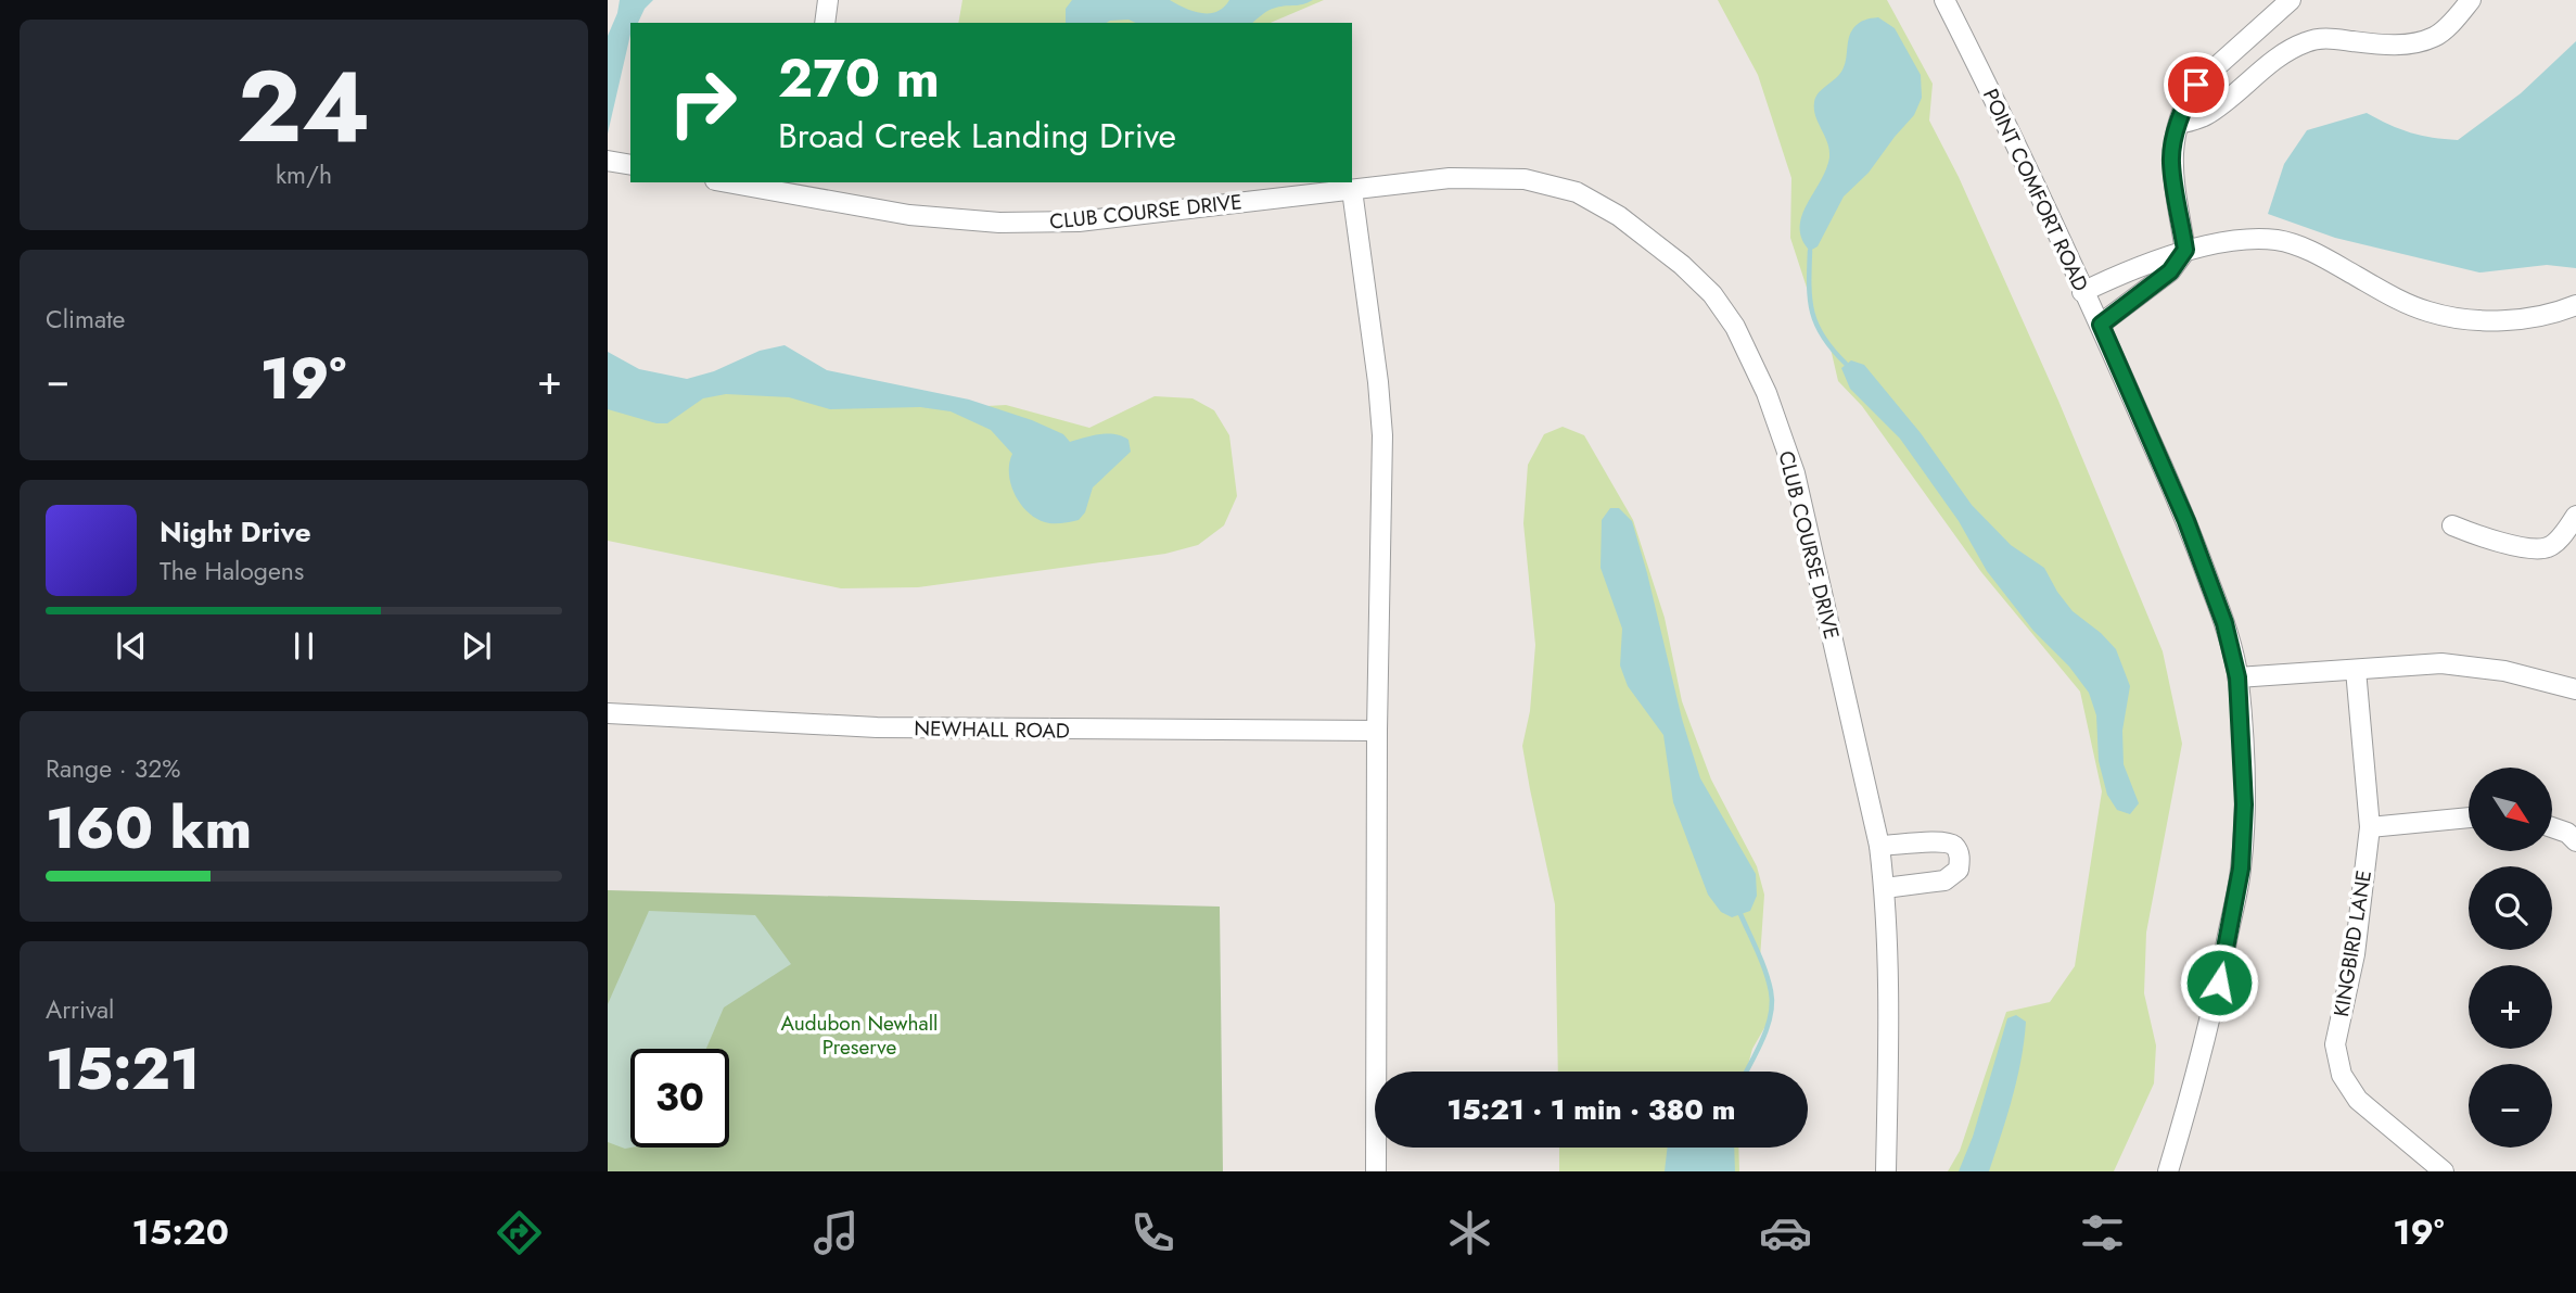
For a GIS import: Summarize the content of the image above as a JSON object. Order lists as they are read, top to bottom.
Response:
{
  "streets": {
    "street": [
      "POINT COMFORT ROAD",
      "CLUB COURSE DRIVE",
      "NEWHALL ROAD",
      "KINGBIRD LANE"
    ]
  },
  "parks": ["Audubon Newhall Preserve"],
  "north": "bottom right",
  "page": {
    "tile": [
      ["24", "km/h"],
      "Climate",
      ["Range · 32%", "160 km"],
      ["Arrival", "15:21"]
    ],
    "turn": ["270 m", "Broad Creek Landing Drive"],
    "heat": ["−", "19°", "+"],
    "song": ["Night Drive", "The Halogens"],
    "map_buttons": ["+", "−"],
    "limit": "30",
    "trip": "15:21 · 1 min · 380 m",
    "tabs": ["15:20", "19°"]
  }
}
